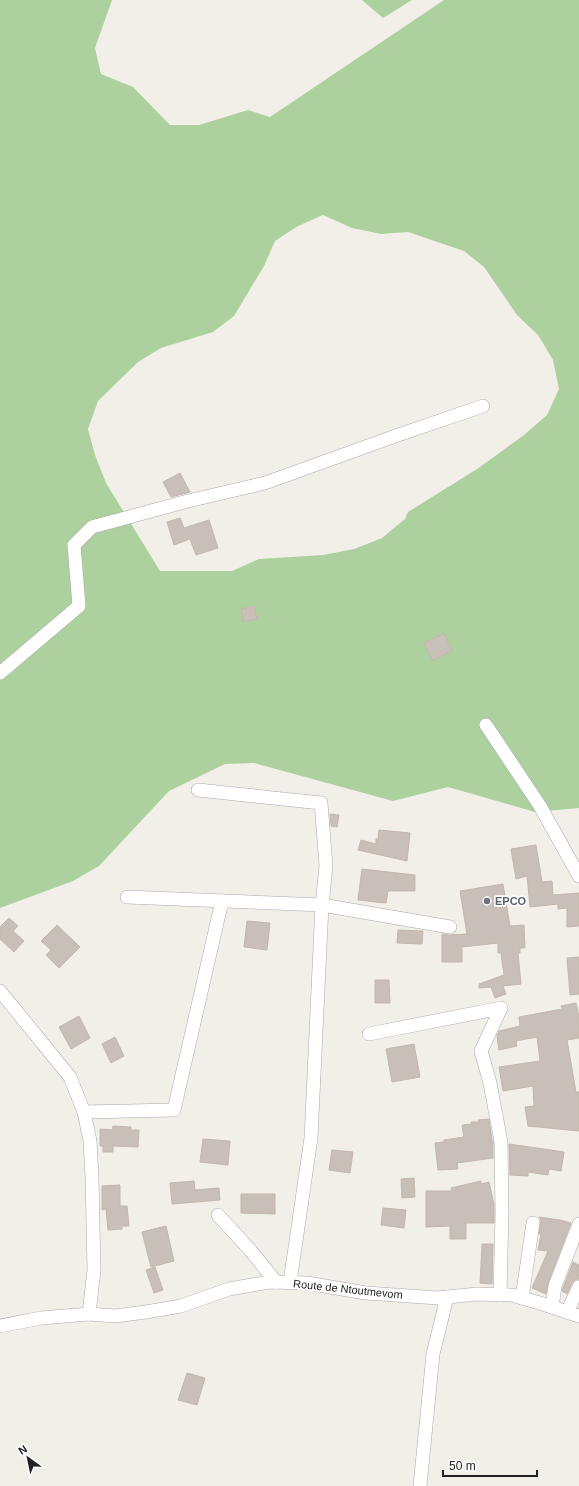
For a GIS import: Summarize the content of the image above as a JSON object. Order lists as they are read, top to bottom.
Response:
{
  "streets": {
    "street": ["Route de Ntoutmevom"]
  },
  "places": ["EPCO"],
  "scale_bar": "50 m",
  "north": "top left"
}
